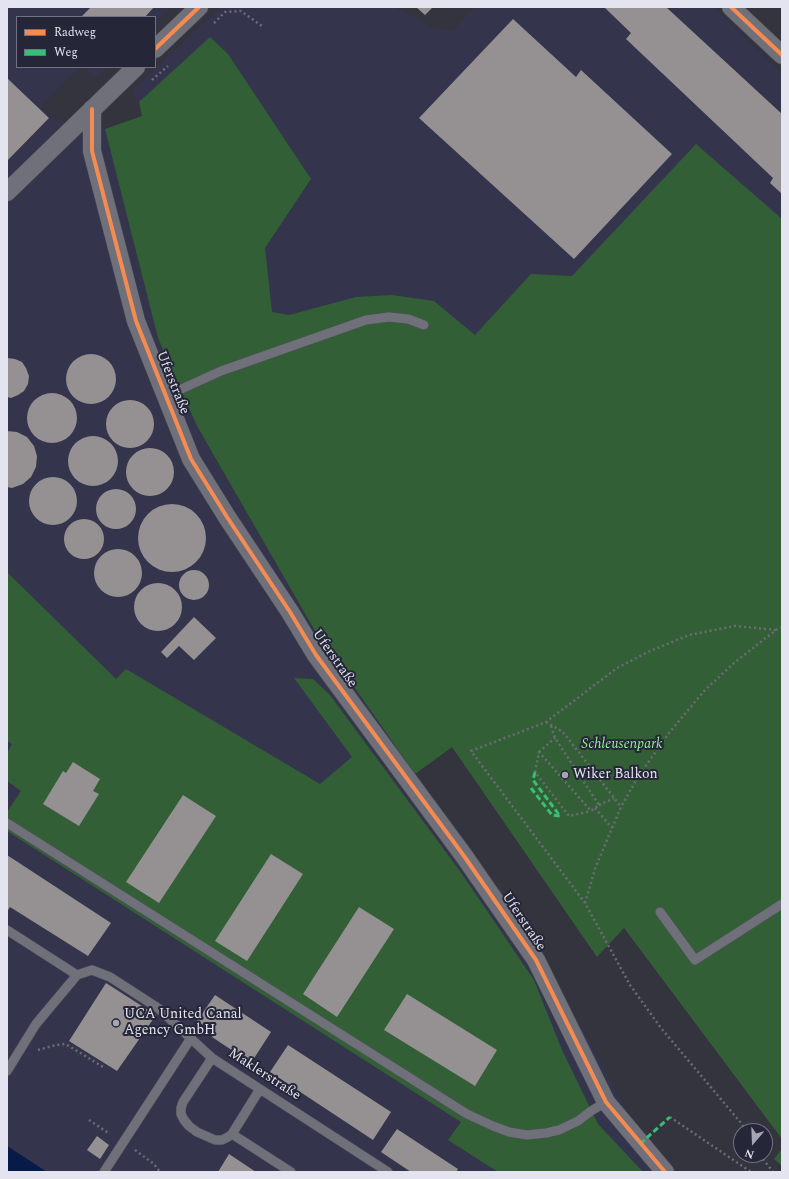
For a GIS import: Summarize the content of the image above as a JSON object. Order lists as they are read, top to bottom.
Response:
{
  "streets": {
    "street": ["Uferstraße"],
    "lane": ["Maklerstraße"]
  },
  "parks": ["Schleusenpark"],
  "places": ["Wiker Balkon", "UCA United Canal Agency GmbH"],
  "legend": ["Radweg", "Weg"],
  "north": "bottom"
}
